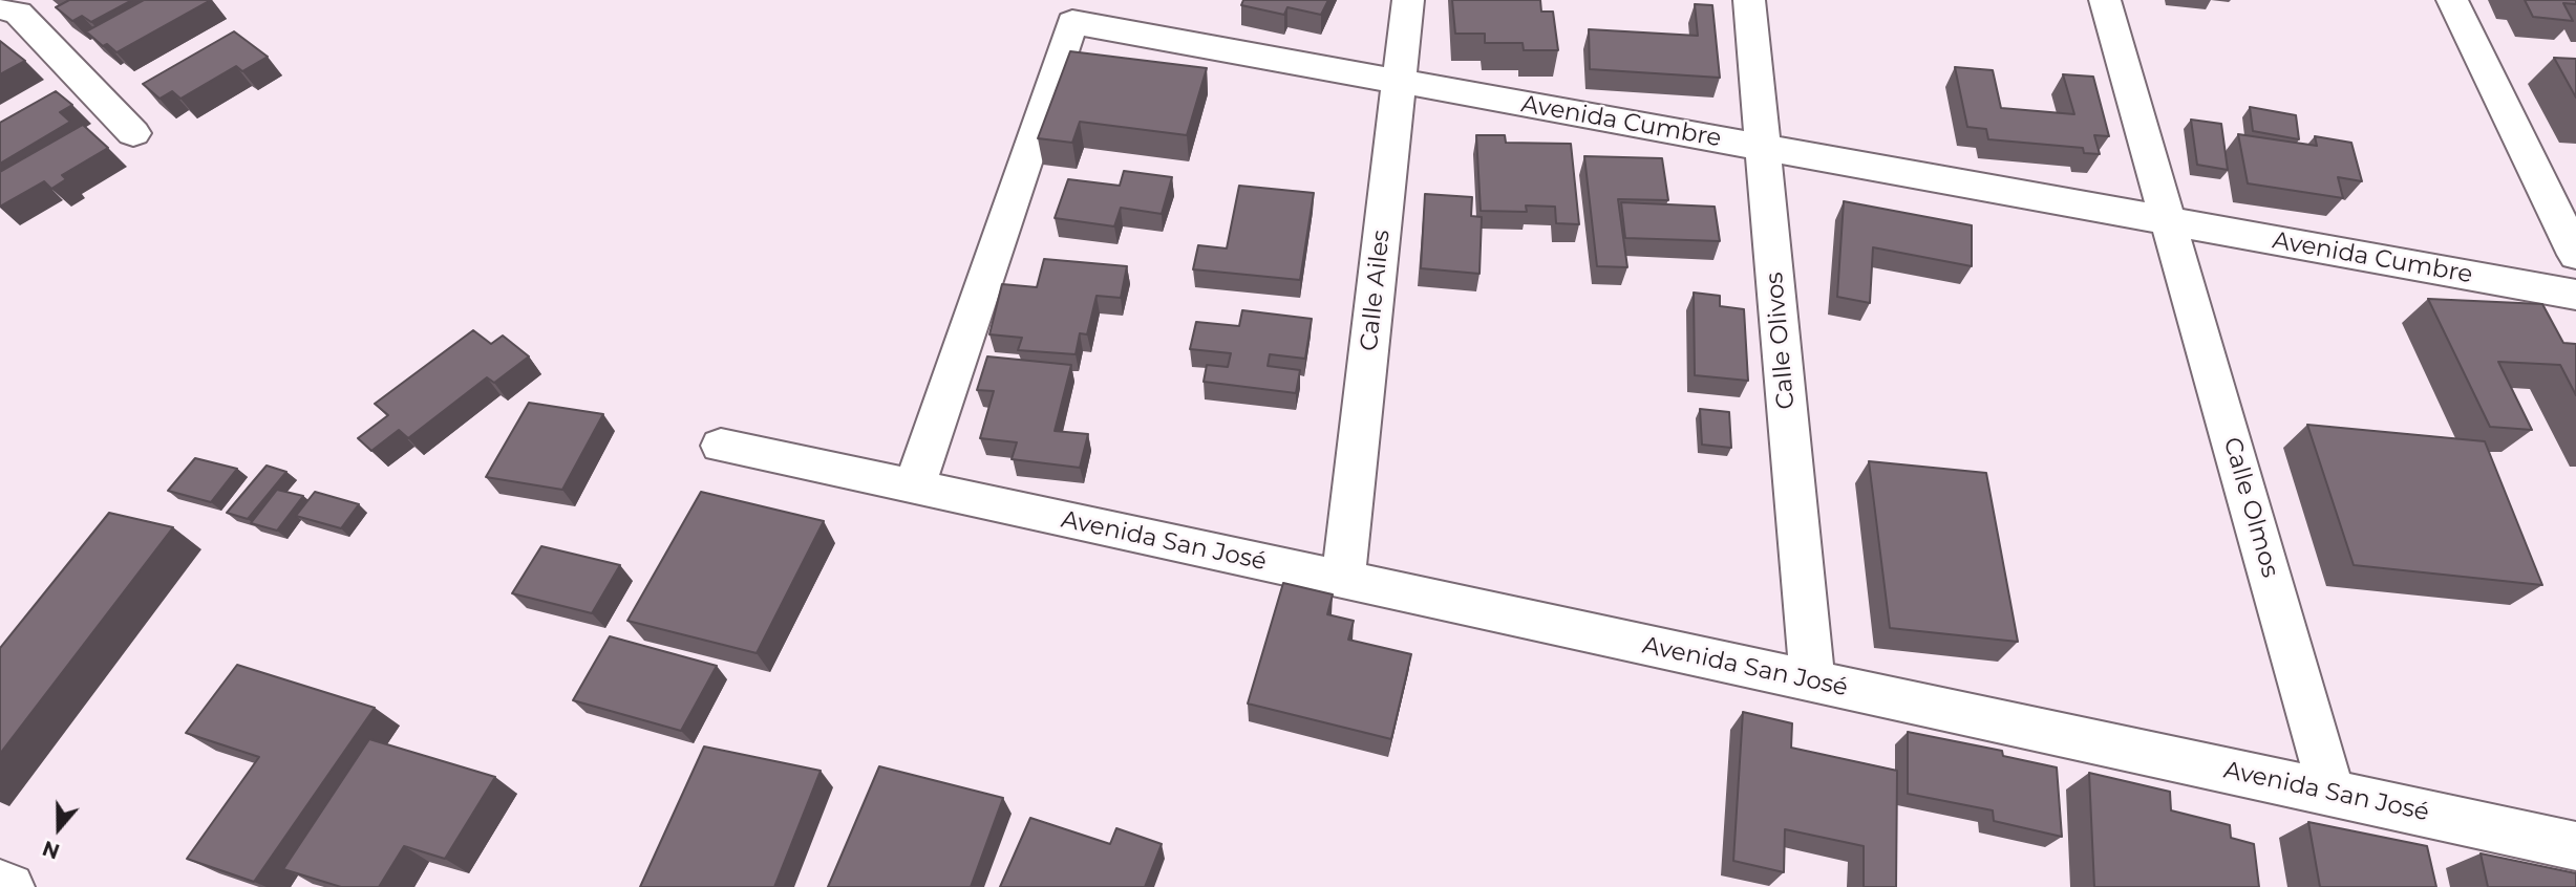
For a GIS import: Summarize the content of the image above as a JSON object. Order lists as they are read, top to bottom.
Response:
{
  "streets": {
    "street": [
      "Avenida Cumbre",
      "Calle Ailes",
      "Calle Olivos",
      "Calle Olmos",
      "Avenida San José"
    ]
  },
  "crossings": [
    ["Avenida Cumbre", "Calle Ailes"],
    ["Avenida Cumbre", "Calle Olivos"],
    ["Avenida Cumbre", "Calle Olmos"],
    ["Avenida Cumbre", "Avenida San José"],
    ["Calle Ailes", "Avenida San José"],
    ["Calle Olivos", "Avenida San José"],
    ["Calle Olmos", "Avenida San José"]
  ],
  "north": "bottom"
}
